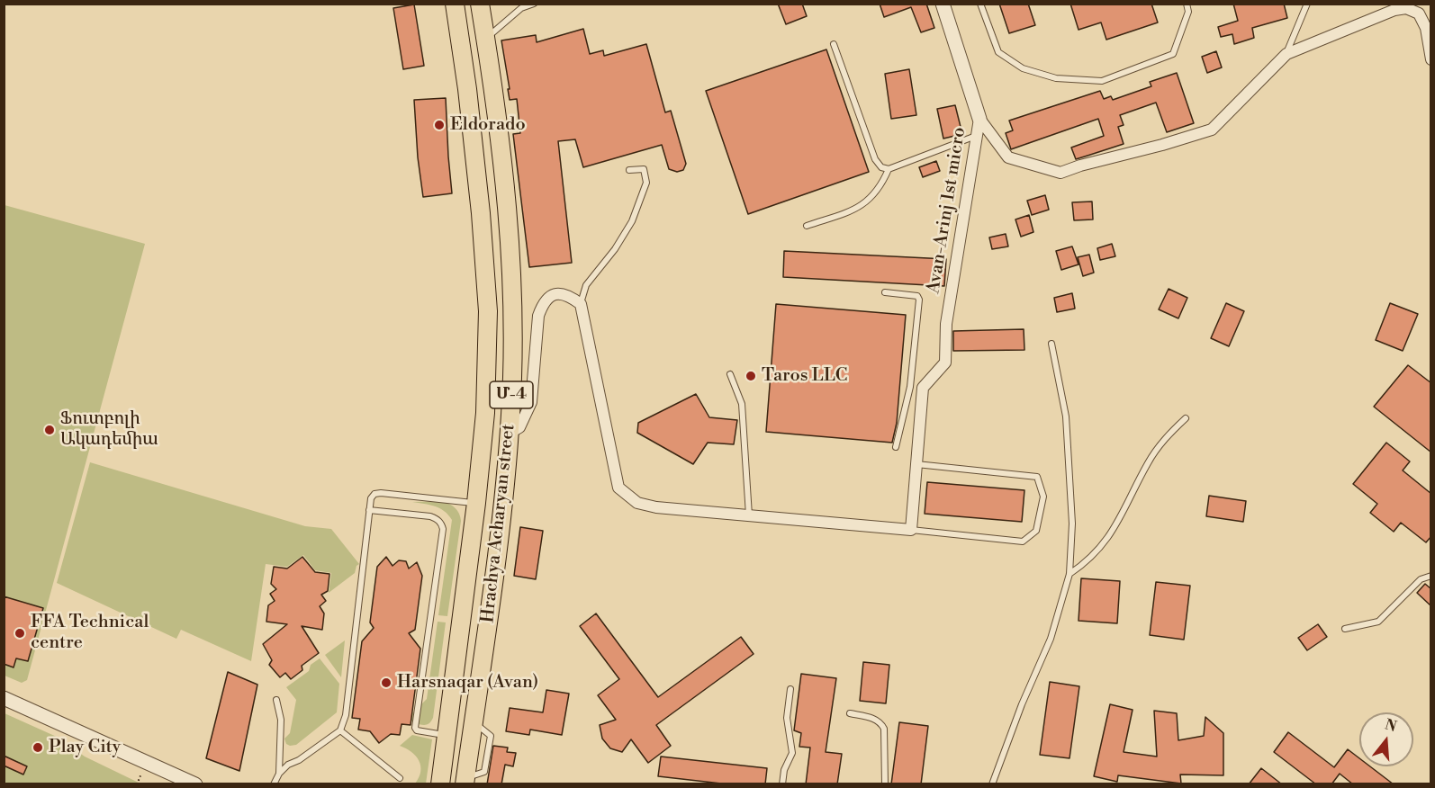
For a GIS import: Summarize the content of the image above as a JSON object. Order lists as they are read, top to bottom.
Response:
{
  "streets": {
    "highway": ["Մ-4", "Hrachya Acharyan street"],
    "street": ["Avan-Arinj 1st micro"]
  },
  "places": [
    "Eldorado",
    "Taros LLC",
    "Ֆուտբոլի Ակադեմիա",
    "FFA Technical centre",
    "Harsnaqar (Avan)",
    "Play City"
  ],
  "north": "top"
}
